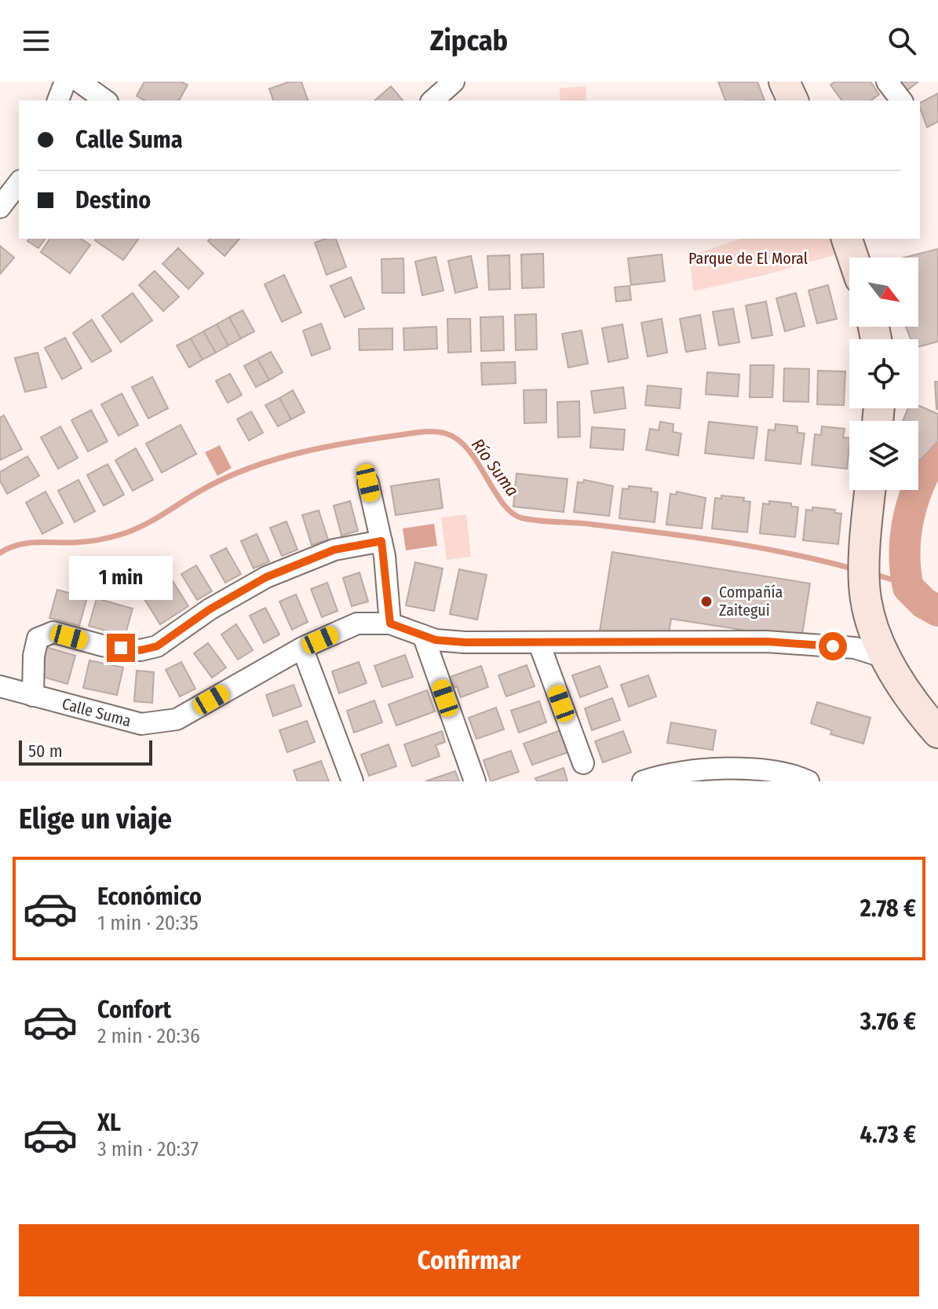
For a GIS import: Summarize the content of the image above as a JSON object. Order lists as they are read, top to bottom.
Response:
{
  "streets": {
    "street": ["Calle Suma"]
  },
  "water": ["Río Suma"],
  "parks": ["Parque de El Moral"],
  "places": ["Compañía Zaitegui"],
  "scale_bar": "50 m",
  "north": "bottom right",
  "page": {
    "header": "Zipcab",
    "banner": ["Calle Suma", "Destino"],
    "bubble": "1 min",
    "scale": "50 m",
    "heading": "Elige un viaje",
    "list": [
      {
        "name": "Económico",
        "note": "1 min · 20:35",
        "value": "2.78 €"
      },
      {
        "name": "Confort",
        "note": "2 min · 20:36",
        "value": "3.76 €"
      },
      {
        "name": "XL",
        "note": "3 min · 20:37",
        "value": "4.73 €"
      }
    ],
    "buttons": "Confirmar"
  }
}
